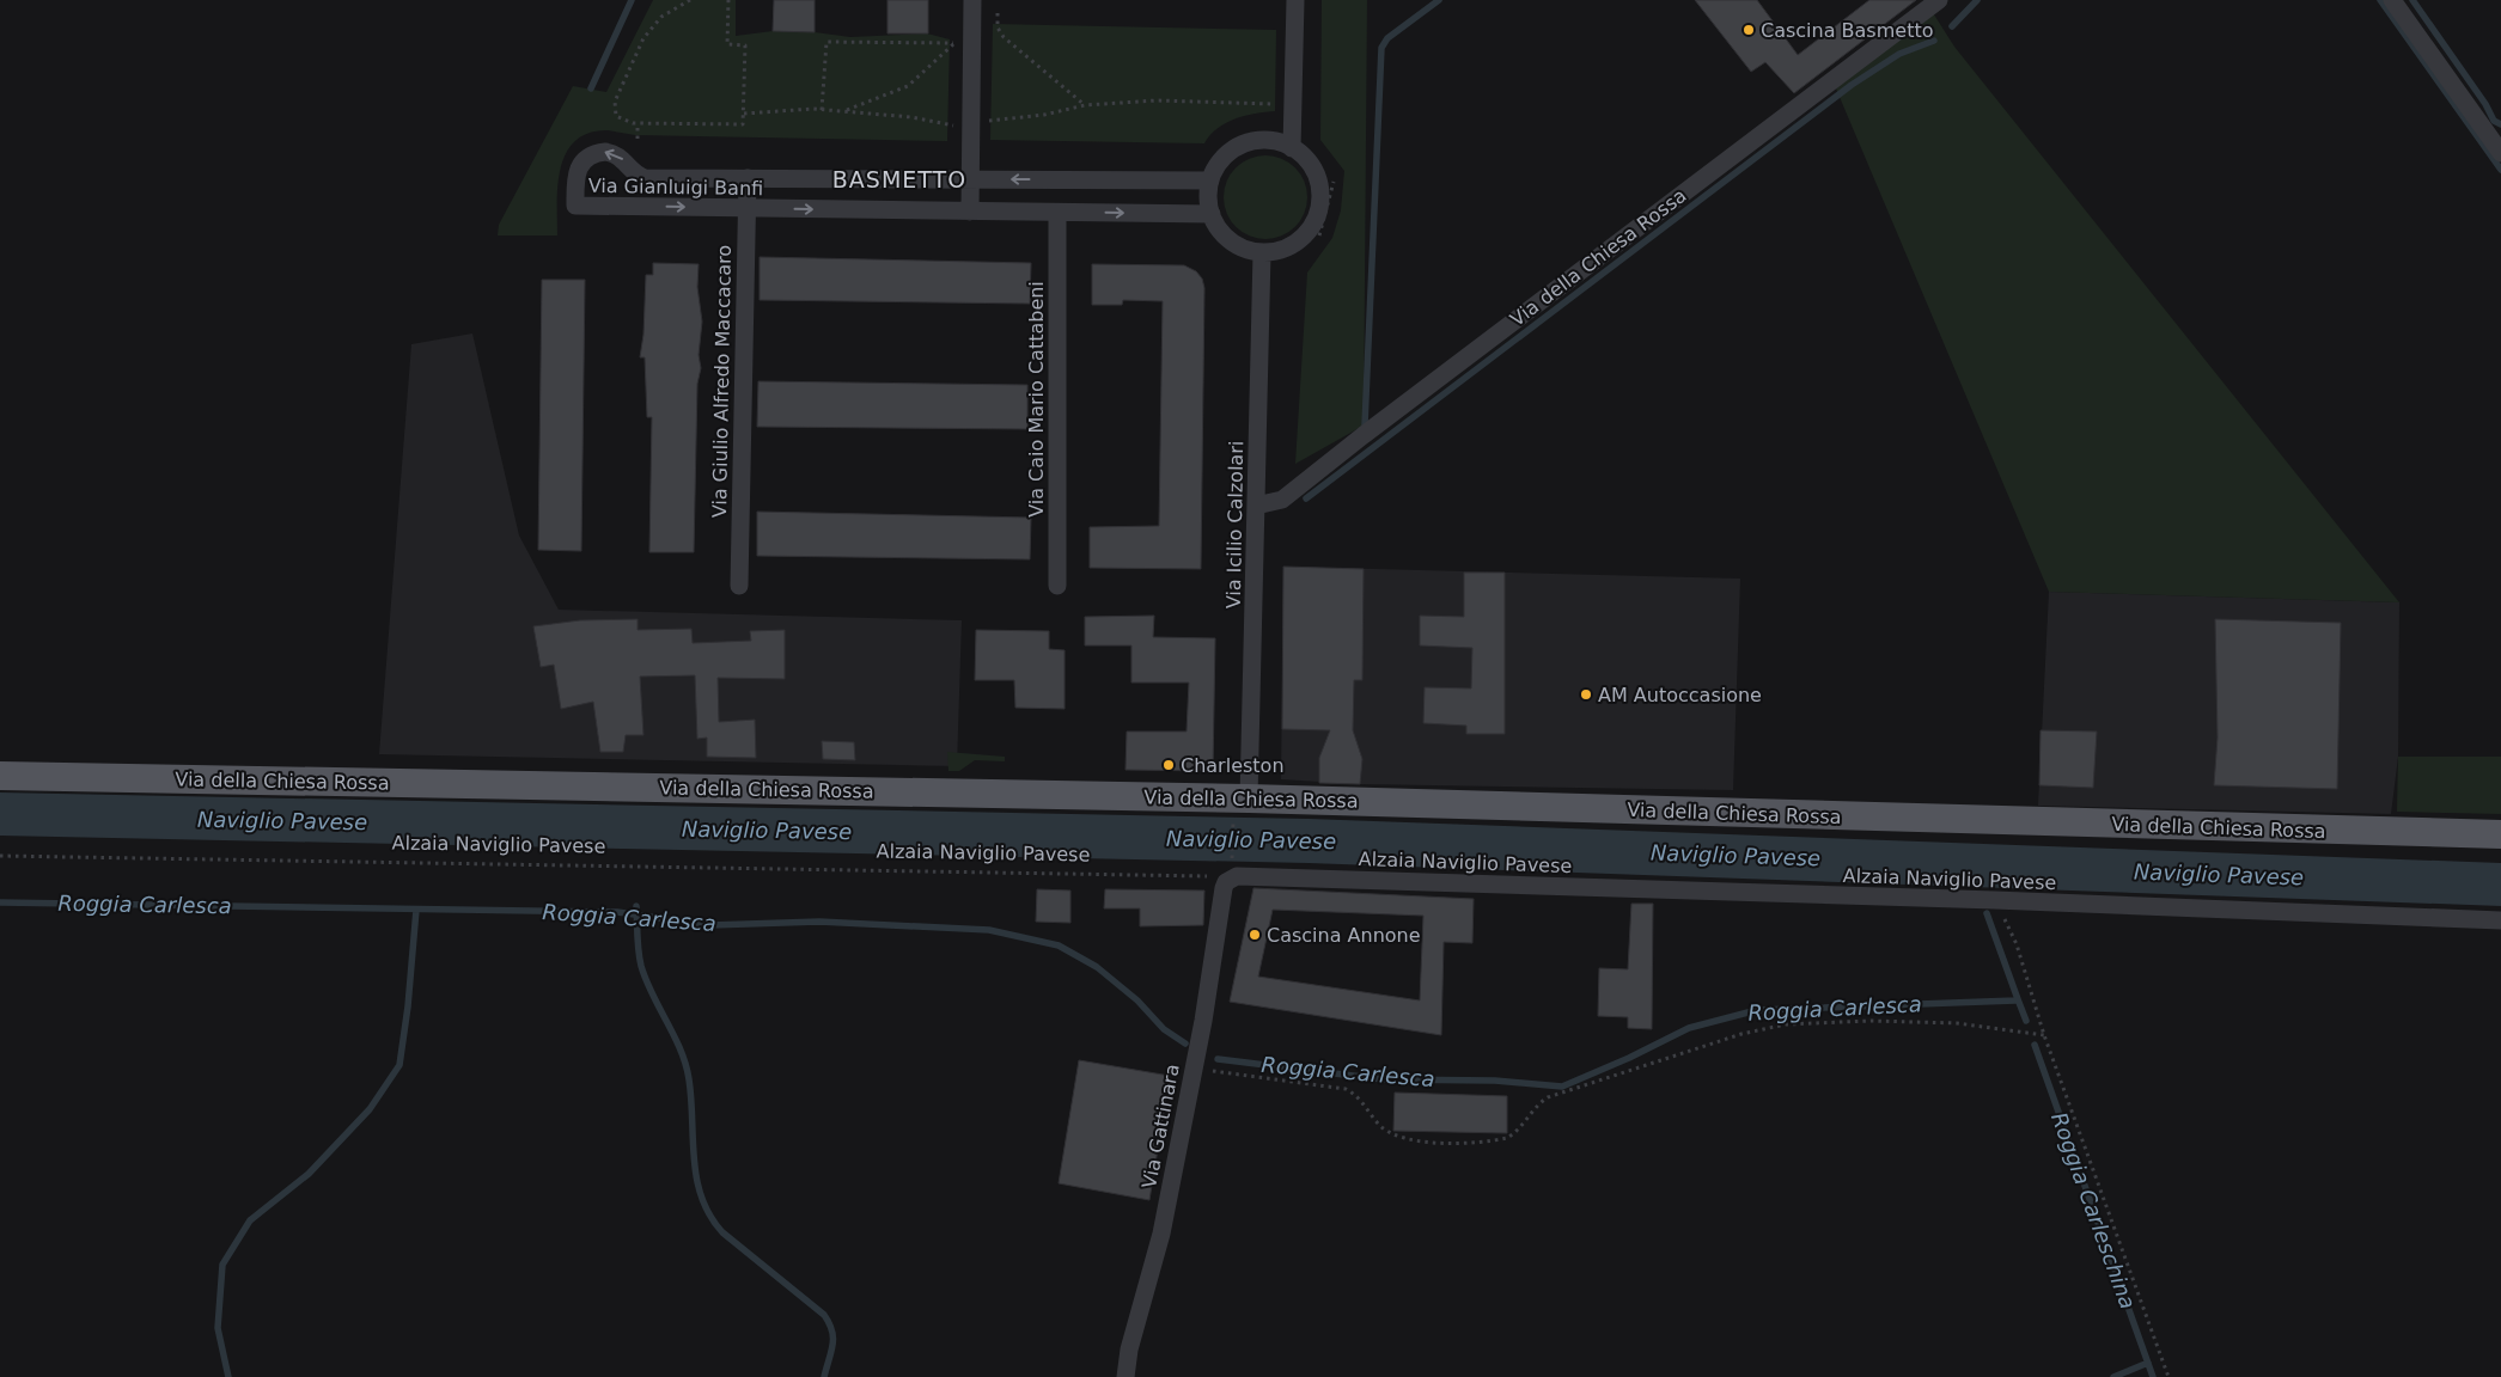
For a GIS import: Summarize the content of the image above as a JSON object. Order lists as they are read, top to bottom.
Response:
{
  "streets": {
    "main road": ["Via della Chiesa Rossa"],
    "street": [
      "Via Gianluigi Banfi",
      "Via Giulio Alfredo Maccacaro",
      "Via Caio Mario Cattabeni",
      "Via Icilio Calzolari",
      "Alzaia Naviglio Pavese",
      "Via Gattinara"
    ]
  },
  "crossings": [
    ["Via Gianluigi Banfi", "Via Giulio Alfredo Maccacaro"],
    ["Via Gianluigi Banfi", "Via Caio Mario Cattabeni"],
    ["Via Gianluigi Banfi", "Via Icilio Calzolari"],
    ["Via della Chiesa Rossa", "Via Icilio Calzolari"],
    ["Alzaia Naviglio Pavese", "Via Gattinara"]
  ],
  "districts": ["BASMETTO"],
  "water": ["Naviglio Pavese", "Roggia Carlesca", "Roggia Carleschina"],
  "places": [
    "Cascina Basmetto",
    "AM Autoccasione",
    "Charleston",
    "Cascina Annone"
  ]
}
